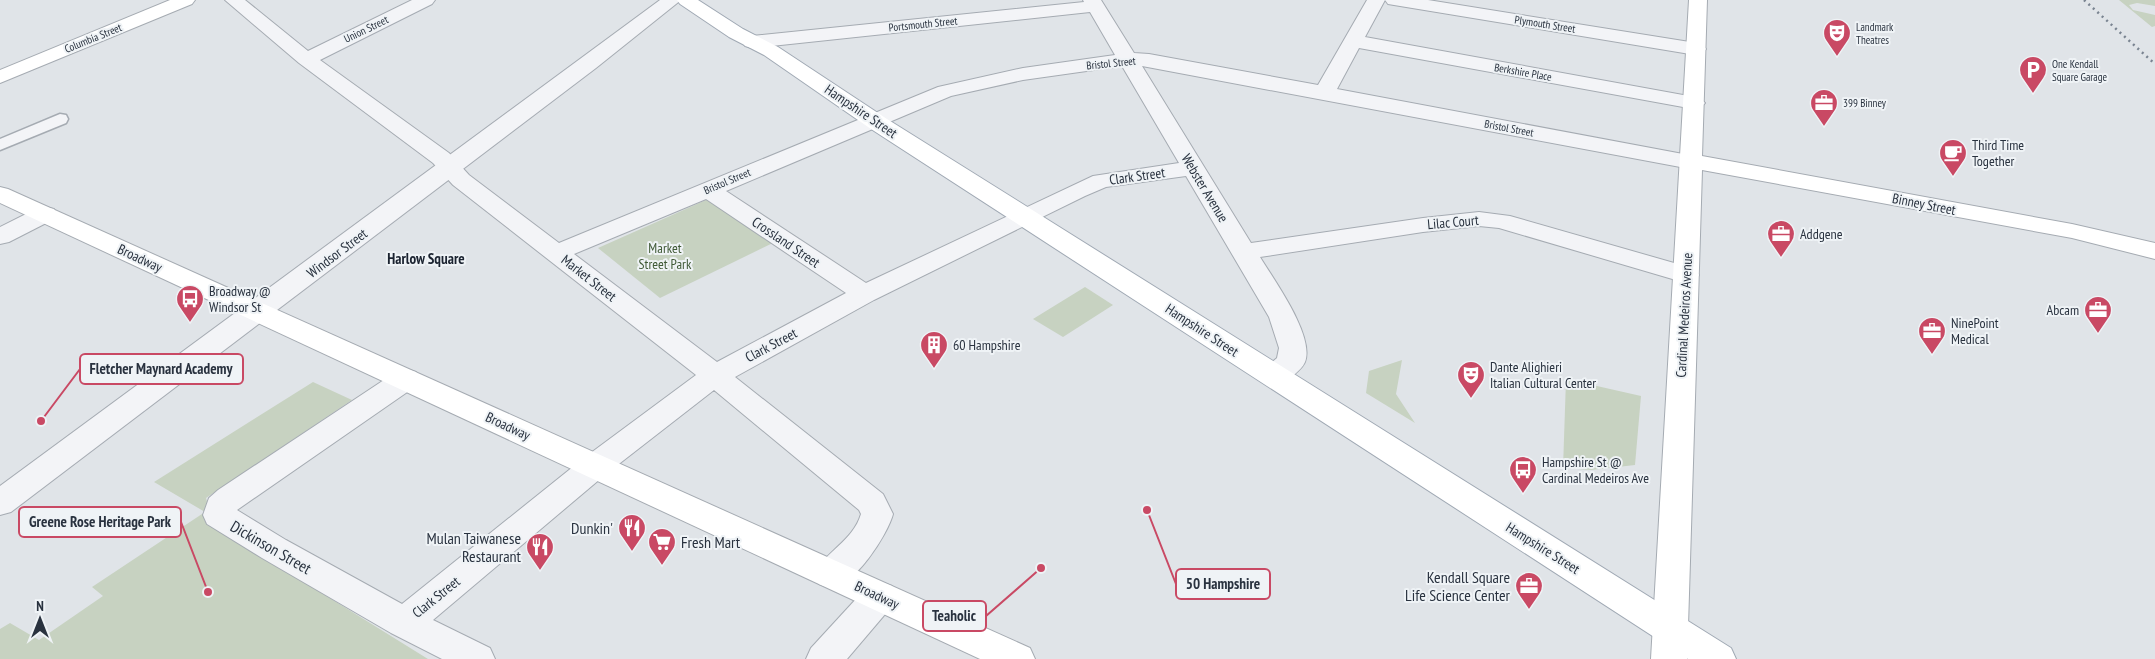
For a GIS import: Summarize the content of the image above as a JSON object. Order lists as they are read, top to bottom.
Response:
{
  "streets": {
    "main road": [
      "Columbia Street",
      "Hampshire Street",
      "Binney Street",
      "Broadway",
      "Cardinal Medeiros Avenue"
    ],
    "street": [
      "Portsmouth Street",
      "Plymouth Street",
      "Union Street",
      "Bristol Street",
      "Berkshire Place",
      "Clark Street",
      "Webster Avenue",
      "Lilac Court",
      "Crossland Street",
      "Windsor Street",
      "Market Street",
      "Dickinson Street"
    ]
  },
  "crossings": [
    ["Portsmouth Street", "Hampshire Street"],
    ["Portsmouth Street", "Webster Avenue"],
    ["Plymouth Street", "Cardinal Medeiros Avenue"],
    ["Union Street", "Market Street"],
    ["Bristol Street", "Hampshire Street"],
    ["Bristol Street", "Webster Avenue"],
    ["Bristol Street", "Binney Street"],
    ["Bristol Street", "Crossland Street"],
    ["Bristol Street", "Market Street"],
    ["Bristol Street", "Cardinal Medeiros Avenue"],
    ["Berkshire Place", "Cardinal Medeiros Avenue"],
    ["Hampshire Street", "Clark Street"],
    ["Hampshire Street", "Webster Avenue"],
    ["Hampshire Street", "Cardinal Medeiros Avenue"],
    ["Clark Street", "Webster Avenue"],
    ["Clark Street", "Crossland Street"],
    ["Clark Street", "Broadway"],
    ["Clark Street", "Market Street"],
    ["Clark Street", "Dickinson Street"],
    ["Webster Avenue", "Lilac Court"],
    ["Binney Street", "Cardinal Medeiros Avenue"],
    ["Lilac Court", "Cardinal Medeiros Avenue"],
    ["Windsor Street", "Broadway"],
    ["Windsor Street", "Market Street"],
    ["Broadway", "Market Street"],
    ["Broadway", "Dickinson Street"]
  ],
  "districts": ["Harlow Square"],
  "parks": ["Market Street Park"],
  "places": {
    "theatre": ["Landmark Theatres", "Dante Alighieri Italian Cultural Center"],
    "parking": ["One Kendall Square Garage"],
    "office": [
      "399 Binney",
      "Addgene",
      "Abcam",
      "NinePoint Medical",
      "Kendall Square Life Science Center"
    ],
    "cafe": ["Third Time Together"],
    "bus stop": ["Broadway @ Windsor St", "Hampshire St @ Cardinal Medeiros Ave"],
    "building": ["60 Hampshire"],
    "other": [
      "Fletcher Maynard Academy",
      "50 Hampshire",
      "Teaholic",
      "Greene Rose Heritage Park"
    ],
    "restaurant": ["Dunkin'", "Mulan Taiwanese Restaurant"],
    "supermarket": ["Fresh Mart"]
  },
  "north": "top"
}
